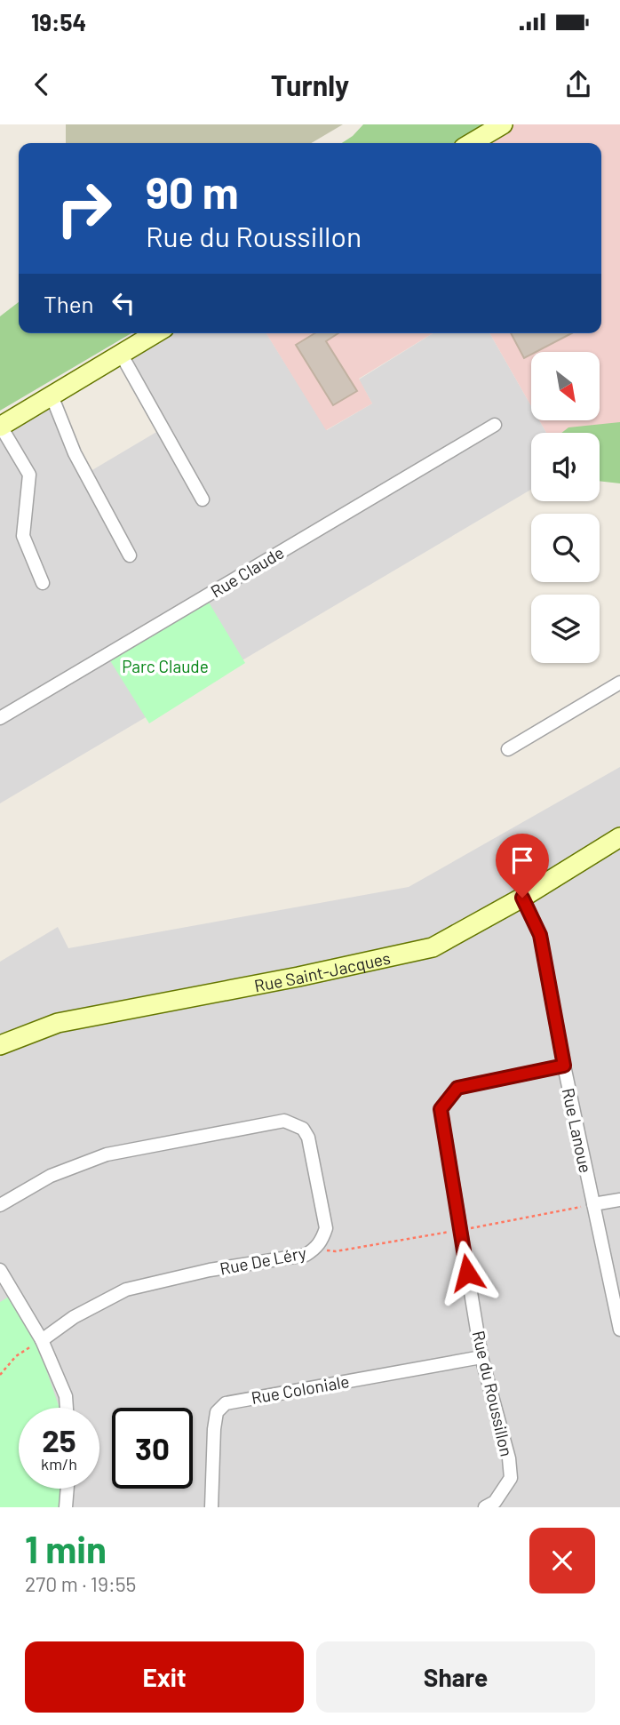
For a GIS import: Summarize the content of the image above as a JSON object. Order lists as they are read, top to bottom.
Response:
{
  "streets": {
    "street": [
      "Rue Claude",
      "Rue Saint-Jacques",
      "Rue Lanoue",
      "Rue De Léry",
      "Rue Coloniale",
      "Rue du Roussillon"
    ]
  },
  "crossings": [
    ["Rue Saint-Jacques", "Rue Lanoue"],
    ["Rue Lanoue", "Rue du Roussillon"],
    ["Rue Coloniale", "Rue du Roussillon"]
  ],
  "parks": ["Parc Claude"],
  "north": "bottom right",
  "page": {
    "status": "19:54",
    "header": "Turnly",
    "turn": ["90 m", "Rue du Roussillon"],
    "then": "Then",
    "speed": "25 km/h",
    "limit": "30",
    "heading": ["1 min", "270 m · 19:55"],
    "buttons": ["Exit", "Share"]
  }
}
